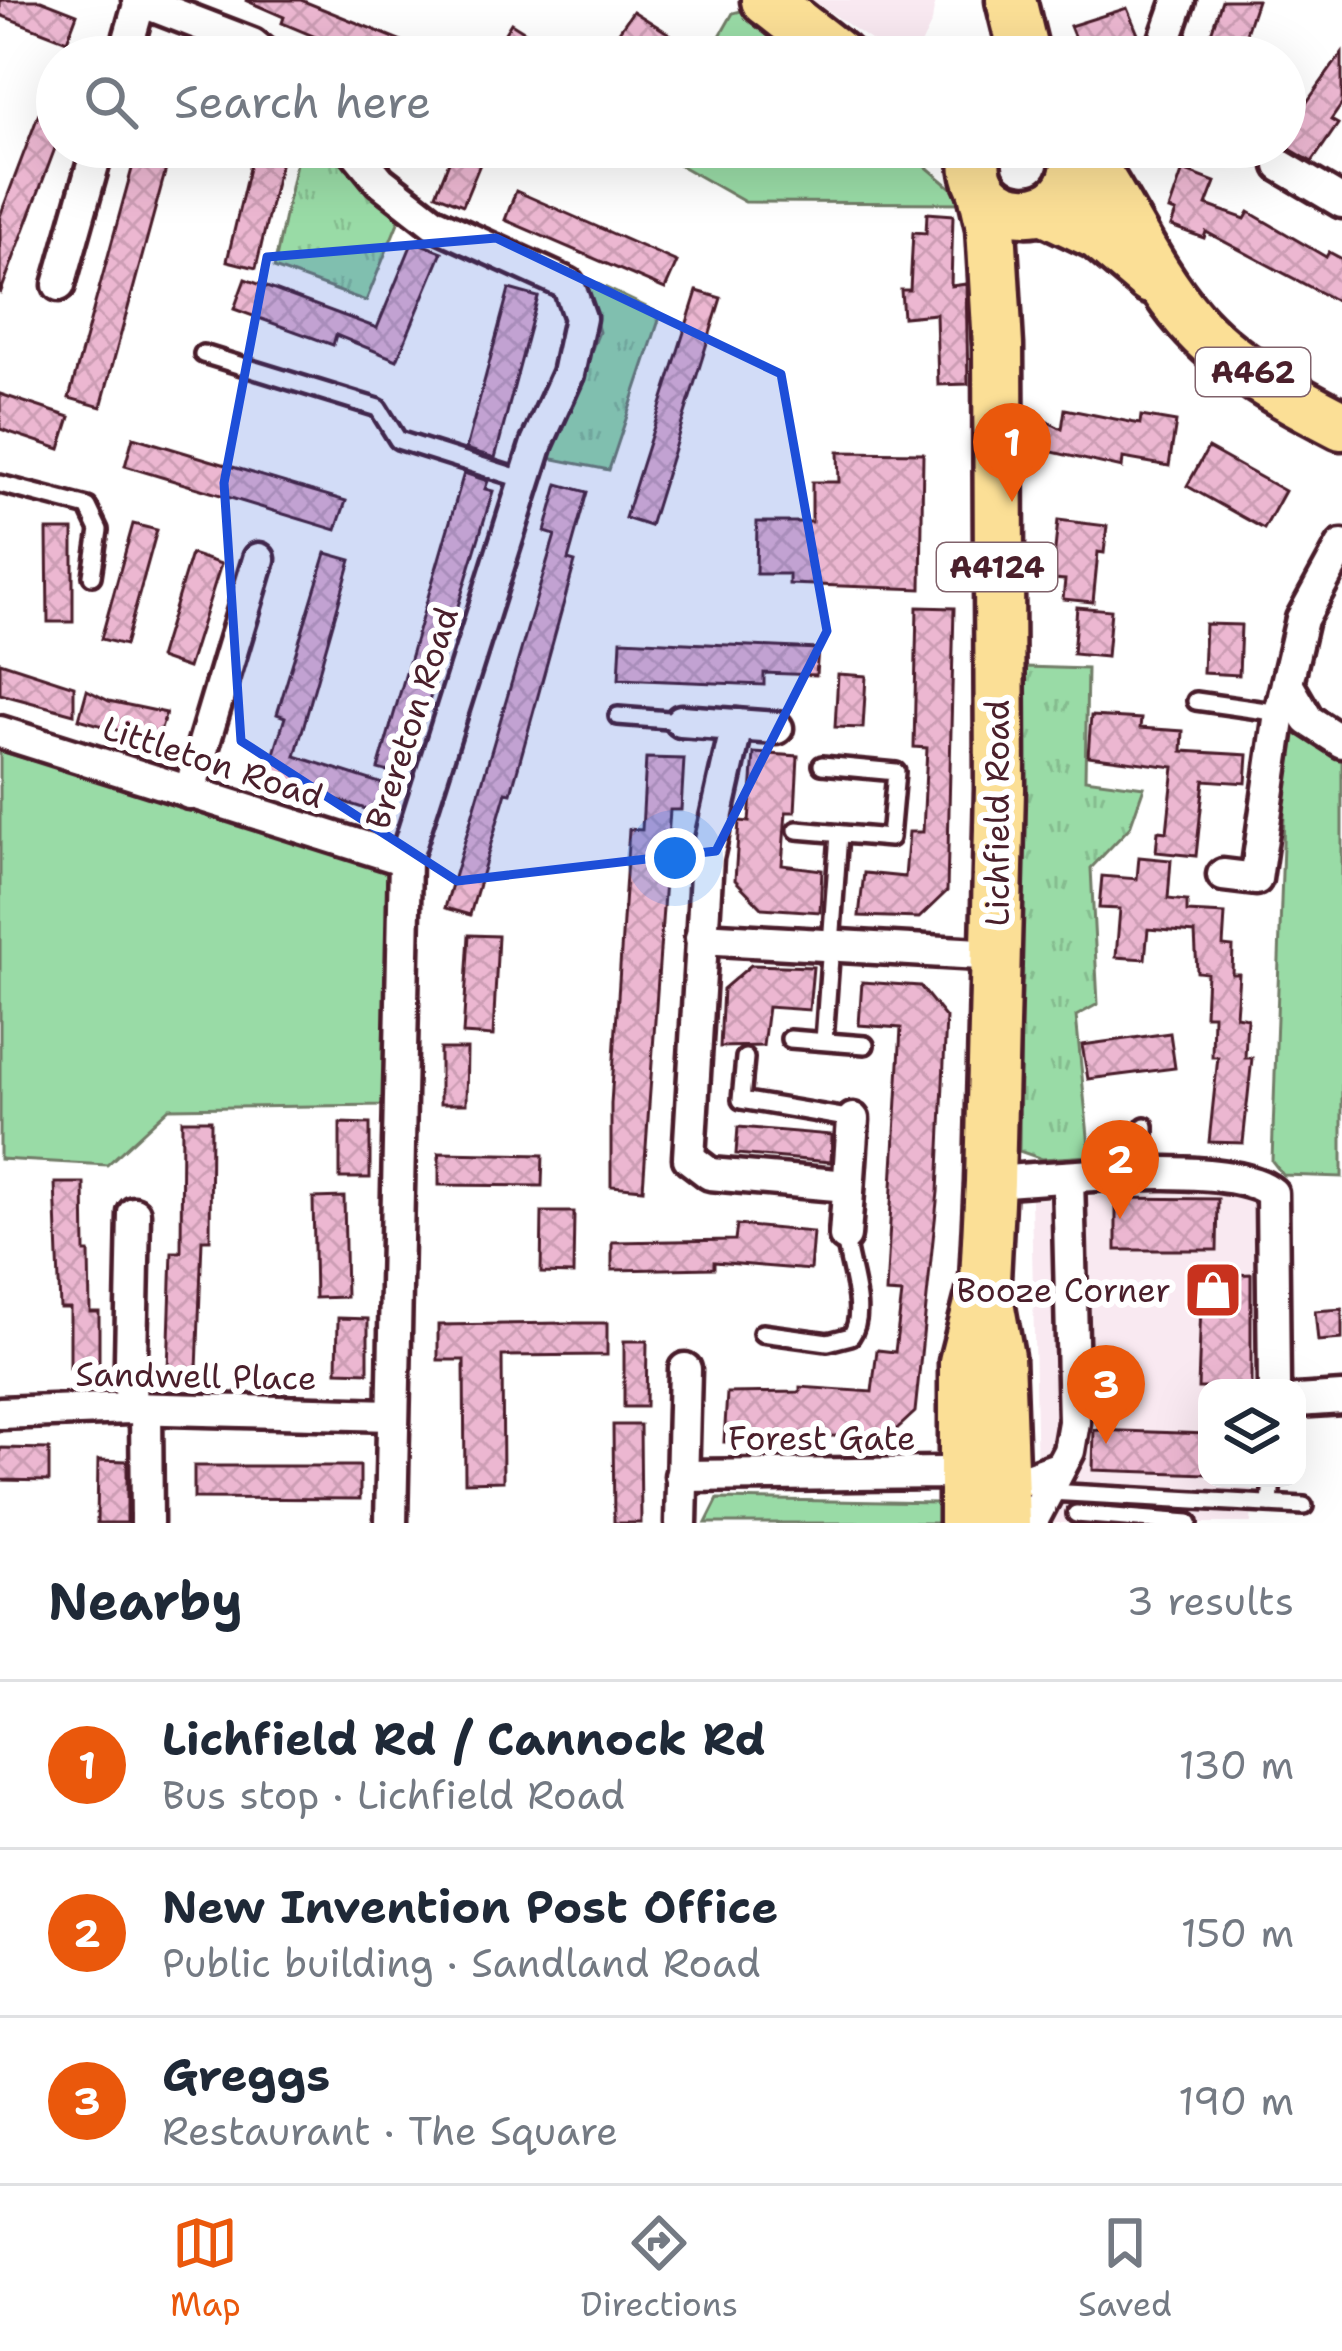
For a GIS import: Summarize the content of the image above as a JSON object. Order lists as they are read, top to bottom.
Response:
{
  "streets": {
    "main road": ["A462", "A4124", "Lichfield Road"],
    "street": [
      "Brereton Road",
      "Littleton Road",
      "Sandwell Place",
      "Forest Gate"
    ]
  },
  "crossings": [
    ["A462", "Lichfield Road"],
    ["Brereton Road", "Littleton Road"],
    ["Brereton Road", "Sandwell Place"],
    ["Lichfield Road", "Forest Gate"]
  ],
  "places": {
    "shop": ["Booze Corner"]
  },
  "page": {
    "search": "Search here",
    "pins": ["1", "2", "3"],
    "heading": ["Nearby", "3 results"],
    "list": [
      {
        "mark": "1",
        "name": "Lichfield Rd / Cannock Rd",
        "note": "Bus stop · Lichfield Road",
        "value": "130 m"
      },
      {
        "mark": "2",
        "name": "New Invention Post Office",
        "note": "Public building · Sandland Road",
        "value": "150 m"
      },
      {
        "mark": "3",
        "name": "Greggs",
        "note": "Restaurant · The Square",
        "value": "190 m"
      }
    ],
    "nav": ["Map", "Directions", "Saved"]
  }
}
